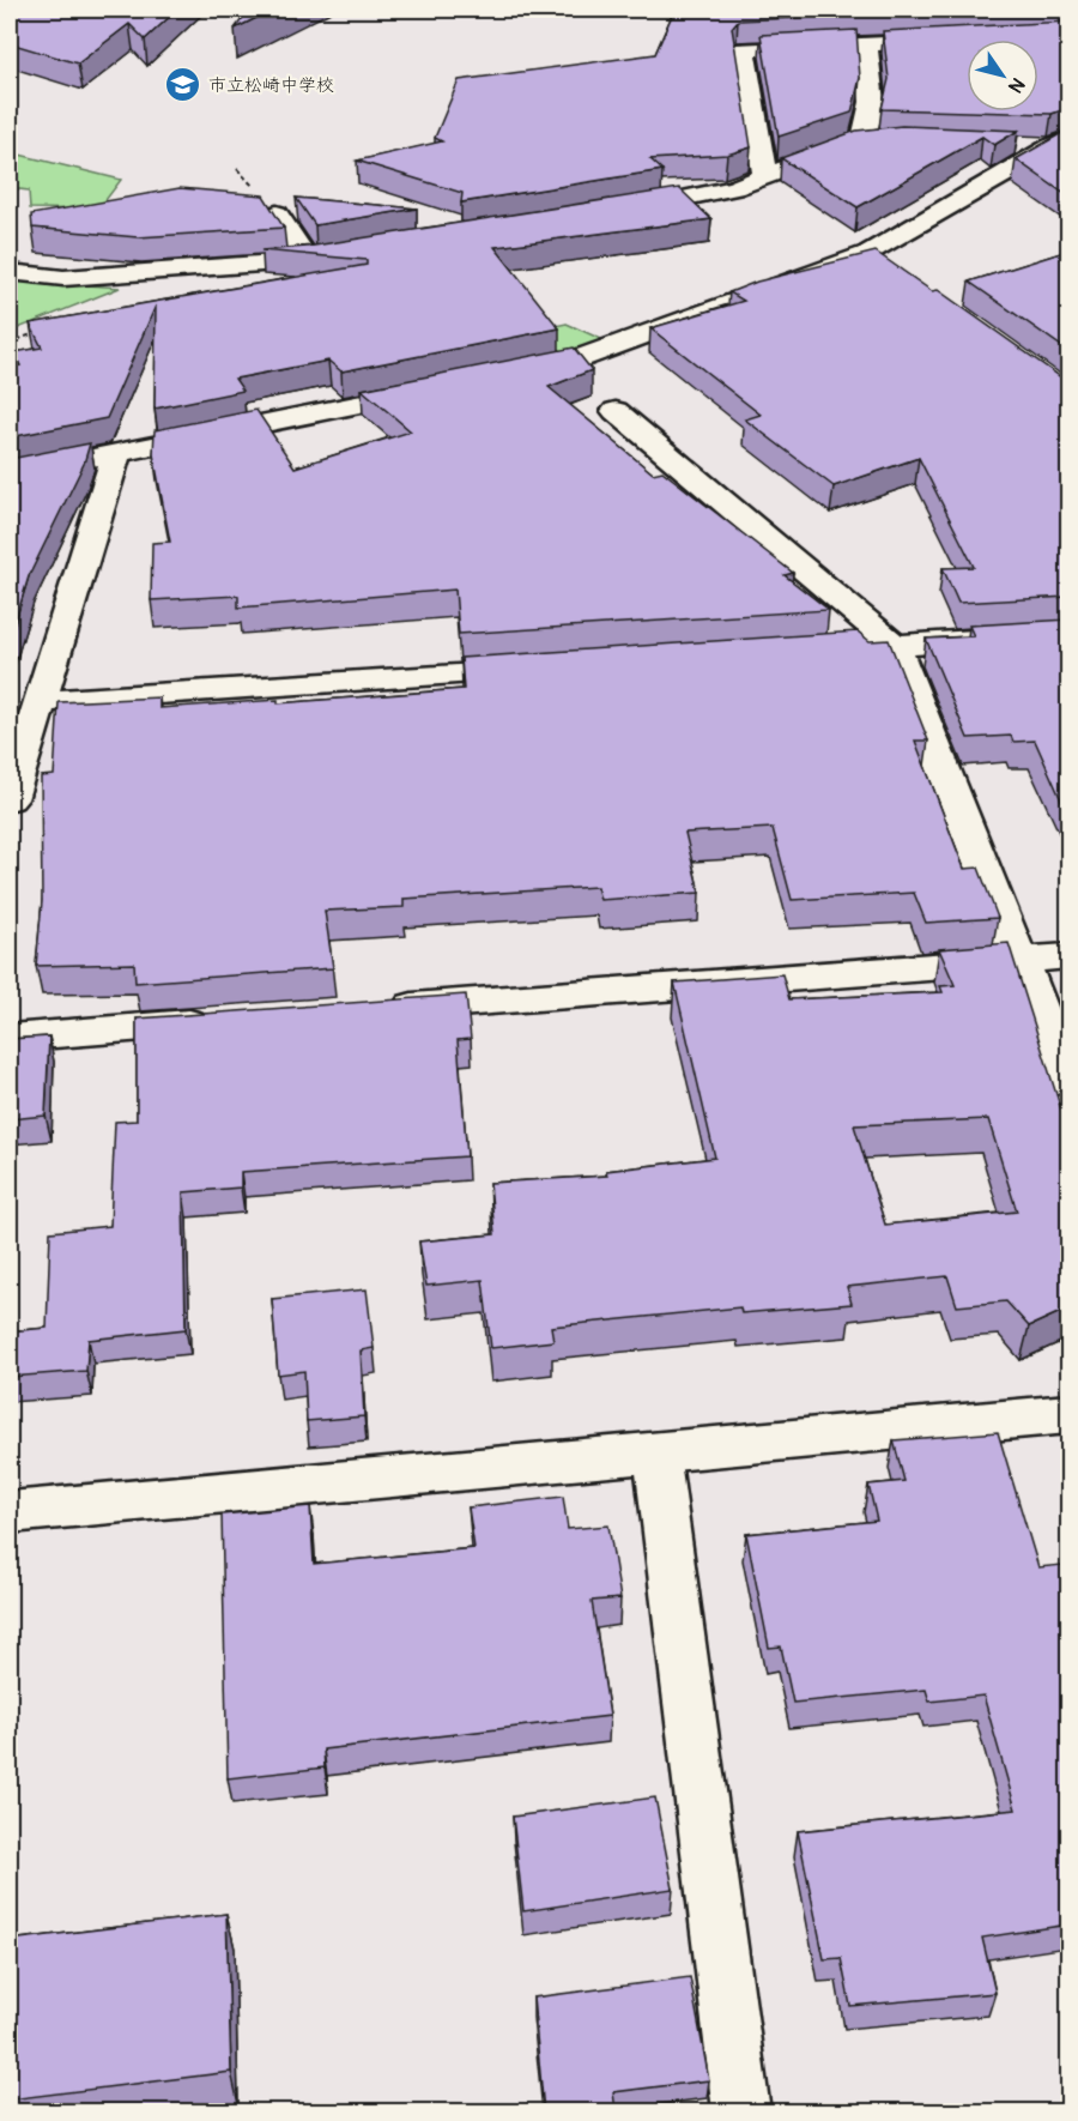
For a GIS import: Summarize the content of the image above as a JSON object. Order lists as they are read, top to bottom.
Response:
{
  "places": {
    "school or university": ["市立松崎中学校"]
  },
  "north": "bottom right"
}
